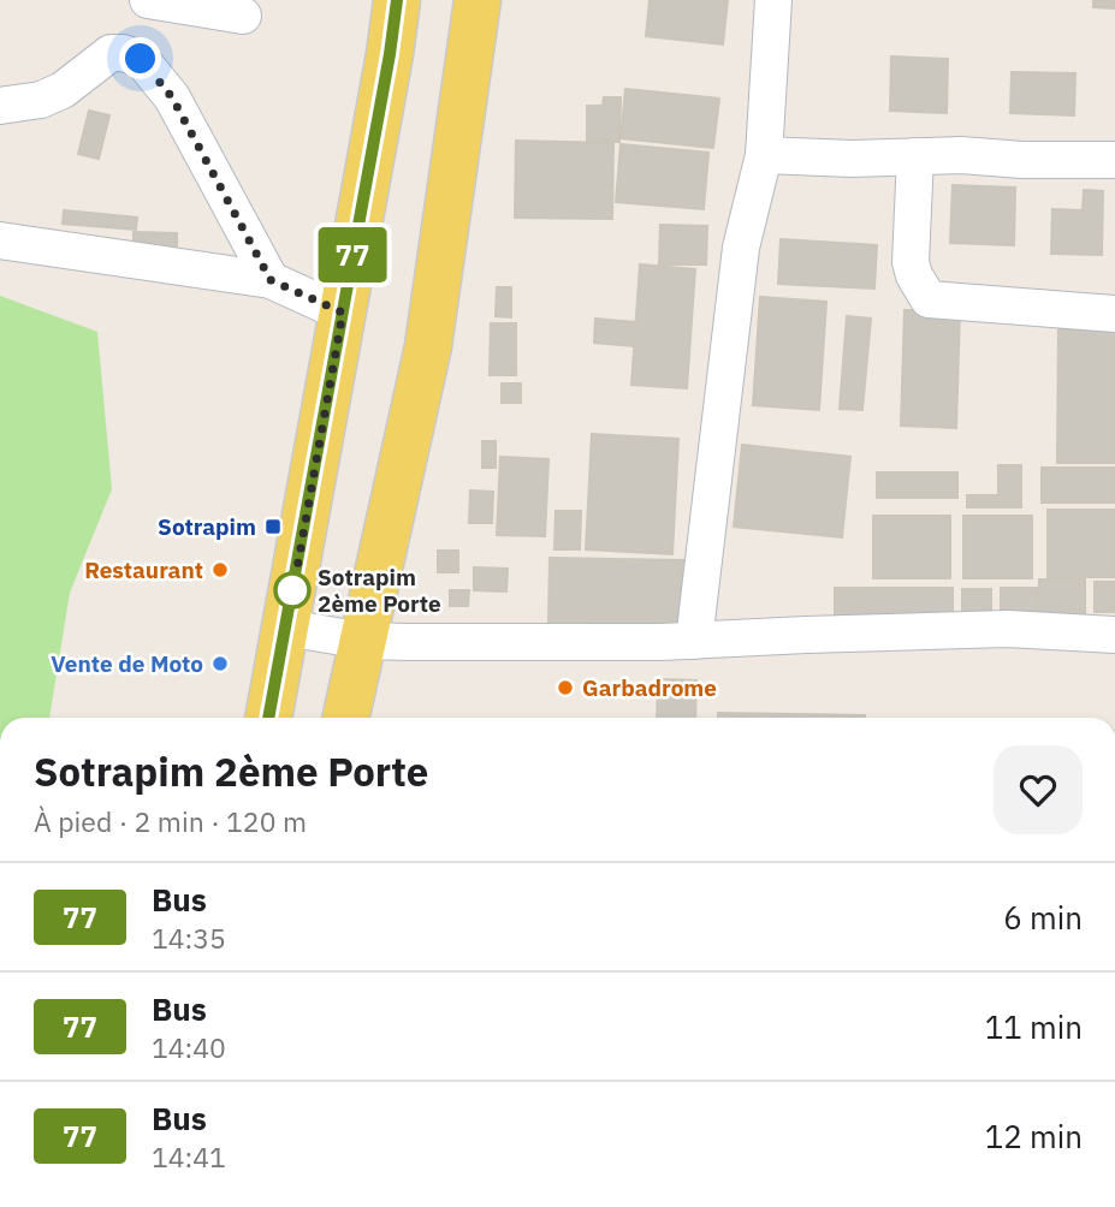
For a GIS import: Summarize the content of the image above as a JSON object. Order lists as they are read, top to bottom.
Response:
{
  "places": {
    "transit": ["Sotrapim"],
    "other": [
      "Restaurant",
      "Sotrapim 2ème Porte",
      "Vente de Moto",
      "Garbadrome"
    ]
  },
  "lines": ["bus line 77"],
  "page": {
    "on_map": "77",
    "heading": ["Sotrapim 2ème Porte", "À pied · 2 min · 120 m"],
    "list": [
      {
        "mark": "77",
        "name": "Bus",
        "note": "14:35",
        "value": "6 min"
      },
      {
        "mark": "77",
        "name": "Bus",
        "note": "14:40",
        "value": "11 min"
      },
      {
        "mark": "77",
        "name": "Bus",
        "note": "14:41",
        "value": "12 min"
      }
    ]
  }
}
